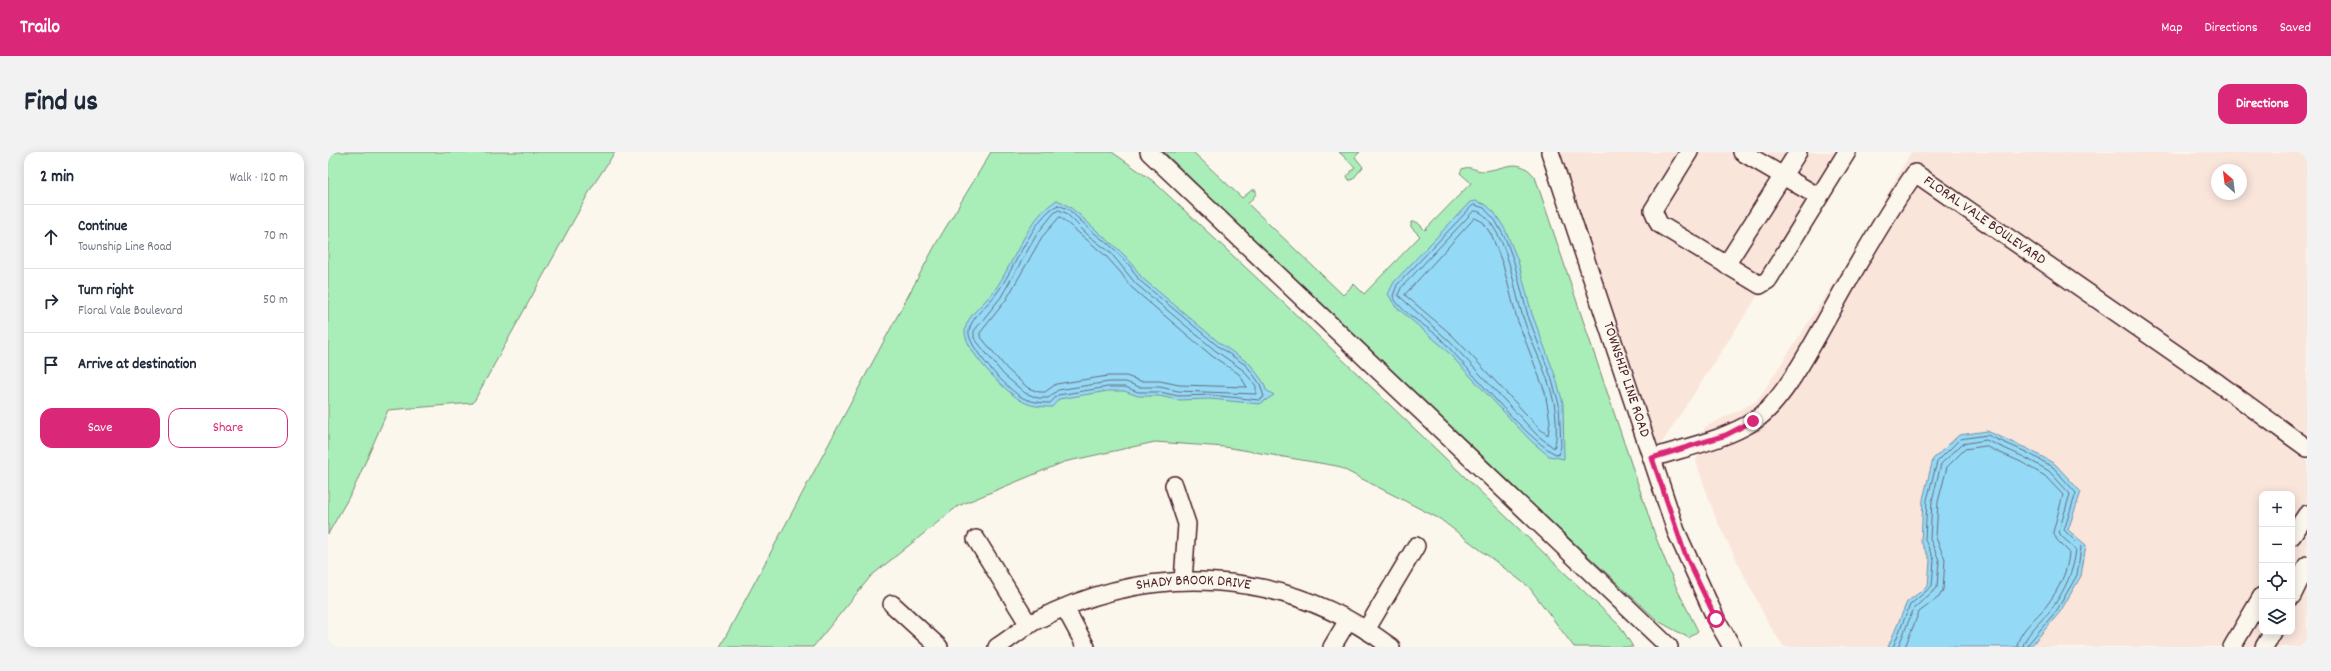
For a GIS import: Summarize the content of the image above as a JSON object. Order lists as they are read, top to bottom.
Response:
{
  "streets": {
    "street": ["FLORAL VALE BOULEVARD", "TOWNSHIP LINE ROAD", "SHADY BROOK DRIVE"]
  },
  "crossings": [
    ["FLORAL VALE BOULEVARD", "TOWNSHIP LINE ROAD"]
  ],
  "north": "top left",
  "page": {
    "header": "Trailo",
    "nav": ["Map", "Directions", "Saved"],
    "title": "Find us",
    "buttons": [
      "Directions",
      ["Save", "Share"]
    ],
    "heading": ["2 min", "Walk · 120 m"],
    "list": [
      ["Continue", "Township Line Road", "70 m"],
      ["Turn right", "Floral Vale Boulevard", "50 m"],
      "Arrive at destination"
    ],
    "map_buttons": ["+", "−"]
  }
}
